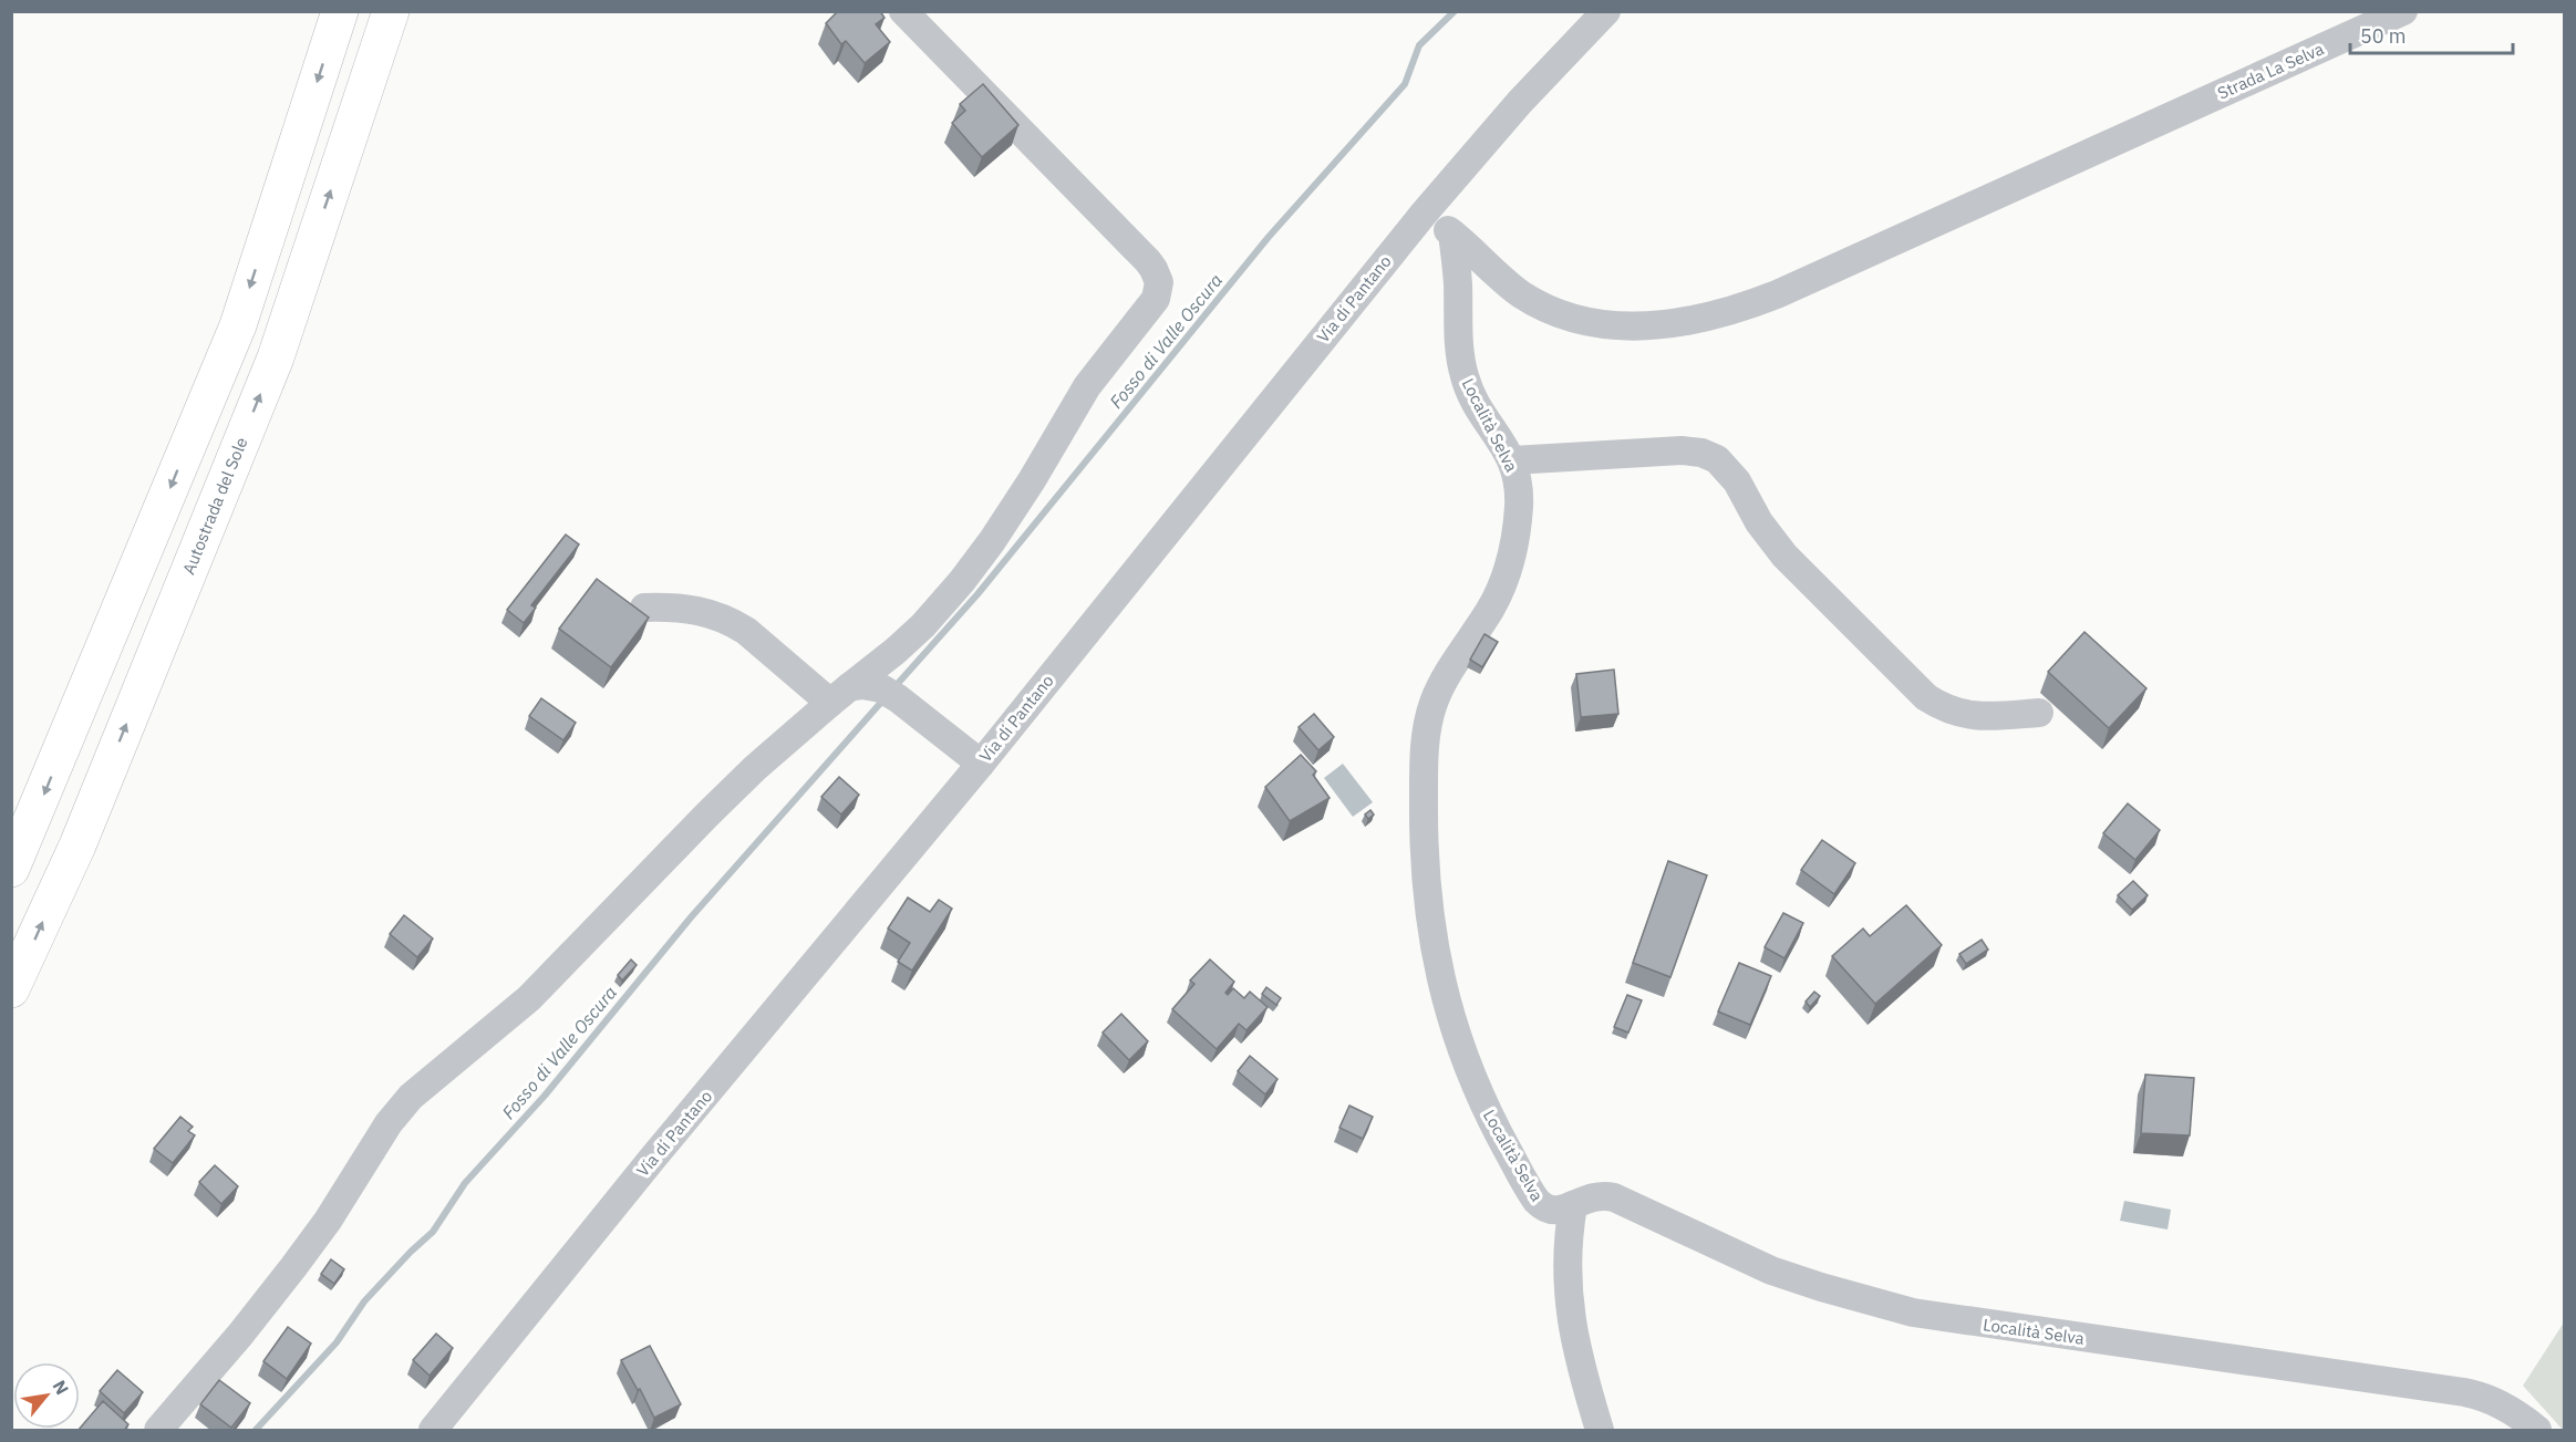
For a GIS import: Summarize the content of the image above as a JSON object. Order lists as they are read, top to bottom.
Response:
{
  "streets": {
    "highway": ["Autostrada del Sole"],
    "street": ["Strada La Selva", "Via di Pantano", "Località Selva"]
  },
  "crossings": [
    ["Strada La Selva", "Via di Pantano"],
    ["Strada La Selva", "Località Selva"]
  ],
  "water": ["Fosso di Valle Oscura"],
  "scale_bar": "50 m",
  "north": "top right"
}
